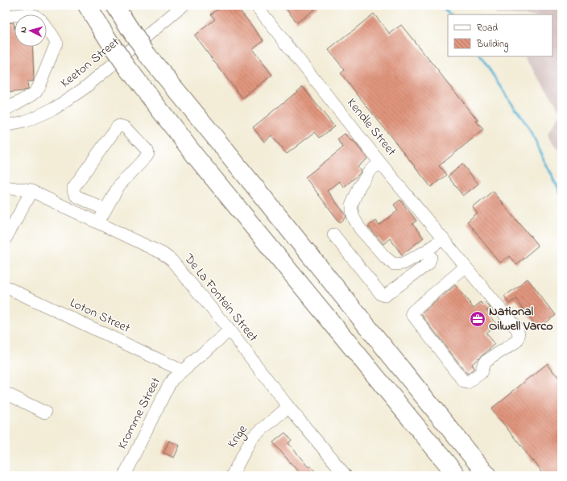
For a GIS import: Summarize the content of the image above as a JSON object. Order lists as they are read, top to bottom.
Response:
{
  "streets": {
    "street": [
      "Keeton Street",
      "Kendle Street",
      "De La Fontein Street",
      "Loton Street",
      "Kromme Street",
      "Krige"
    ]
  },
  "crossings": [
    ["De La Fontein Street", "Kromme Street"],
    ["De La Fontein Street", "Krige"],
    ["Loton Street", "Kromme Street"]
  ],
  "places": {
    "office": ["National Oilwell Varco"]
  },
  "legend": ["Road", "Building"],
  "north": "left"
}
